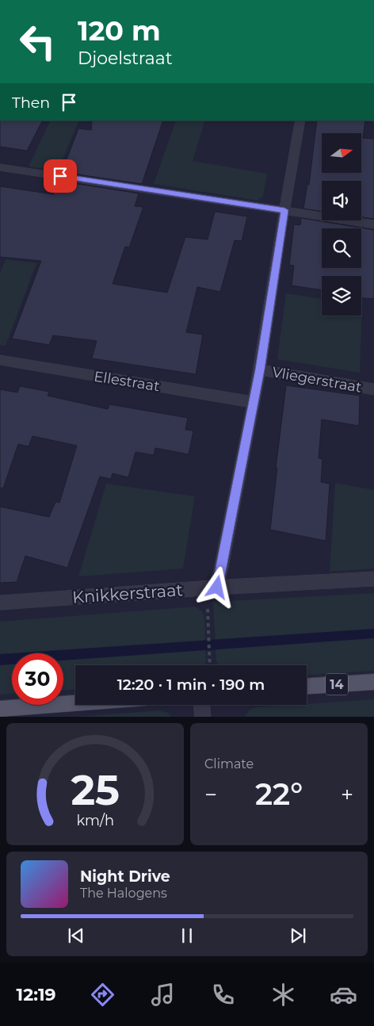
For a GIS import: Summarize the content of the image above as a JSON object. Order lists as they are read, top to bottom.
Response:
{
  "streets": {
    "main road": ["14"],
    "street": ["Vliegerstraat", "Ellestraat", "Knikkerstraat"]
  },
  "north": "right",
  "page": {
    "turn": ["120 m", "Djoelstraat"],
    "then": "Then",
    "limit": "30",
    "trip": "12:20 · 1 min · 190 m",
    "tile": "Climate",
    "heat": ["−", "22°", "+"],
    "song": ["Night Drive", "The Halogens"],
    "tabs": "12:19",
    "gauge": ["25", "km/h"]
  }
}
